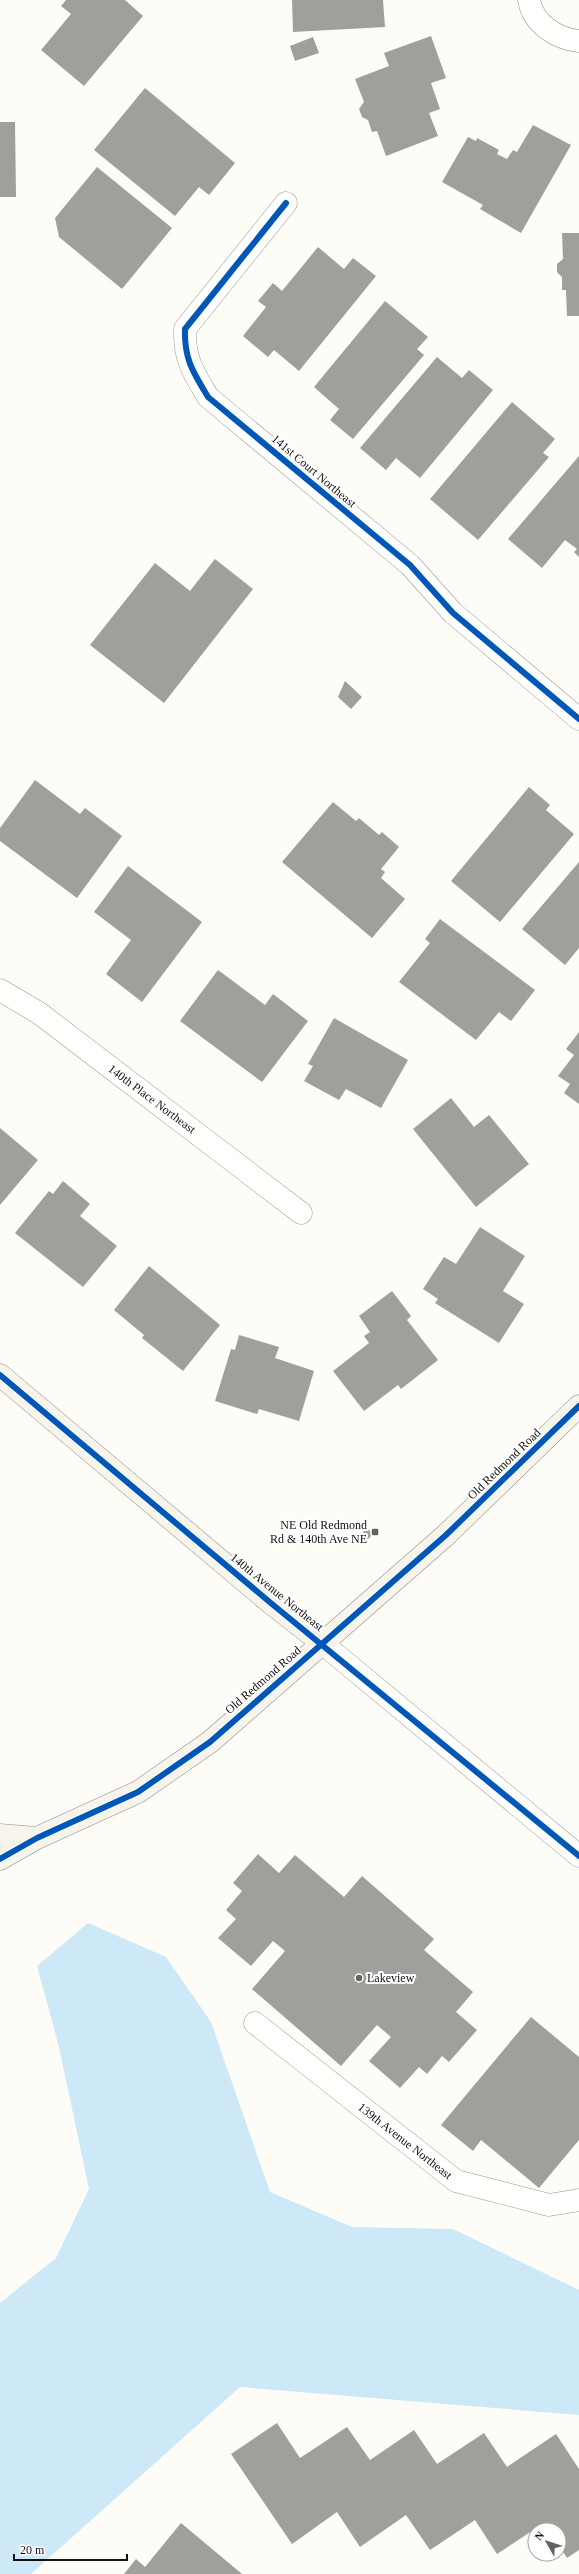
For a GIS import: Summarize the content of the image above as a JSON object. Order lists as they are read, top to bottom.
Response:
{
  "streets": {
    "main road": ["Old Redmond Road", "140th Avenue Northeast"],
    "street": ["141st Court Northeast", "140th Place Northeast", "139th Avenue Northeast"]
  },
  "crossings": [
    ["Old Redmond Road", "140th Avenue Northeast"]
  ],
  "places": {
    "transit": ["NE Old Redmond Rd & 140th Ave NE"],
    "other": ["Lakeview"]
  },
  "scale_bar": "20 m",
  "north": "top left"
}
